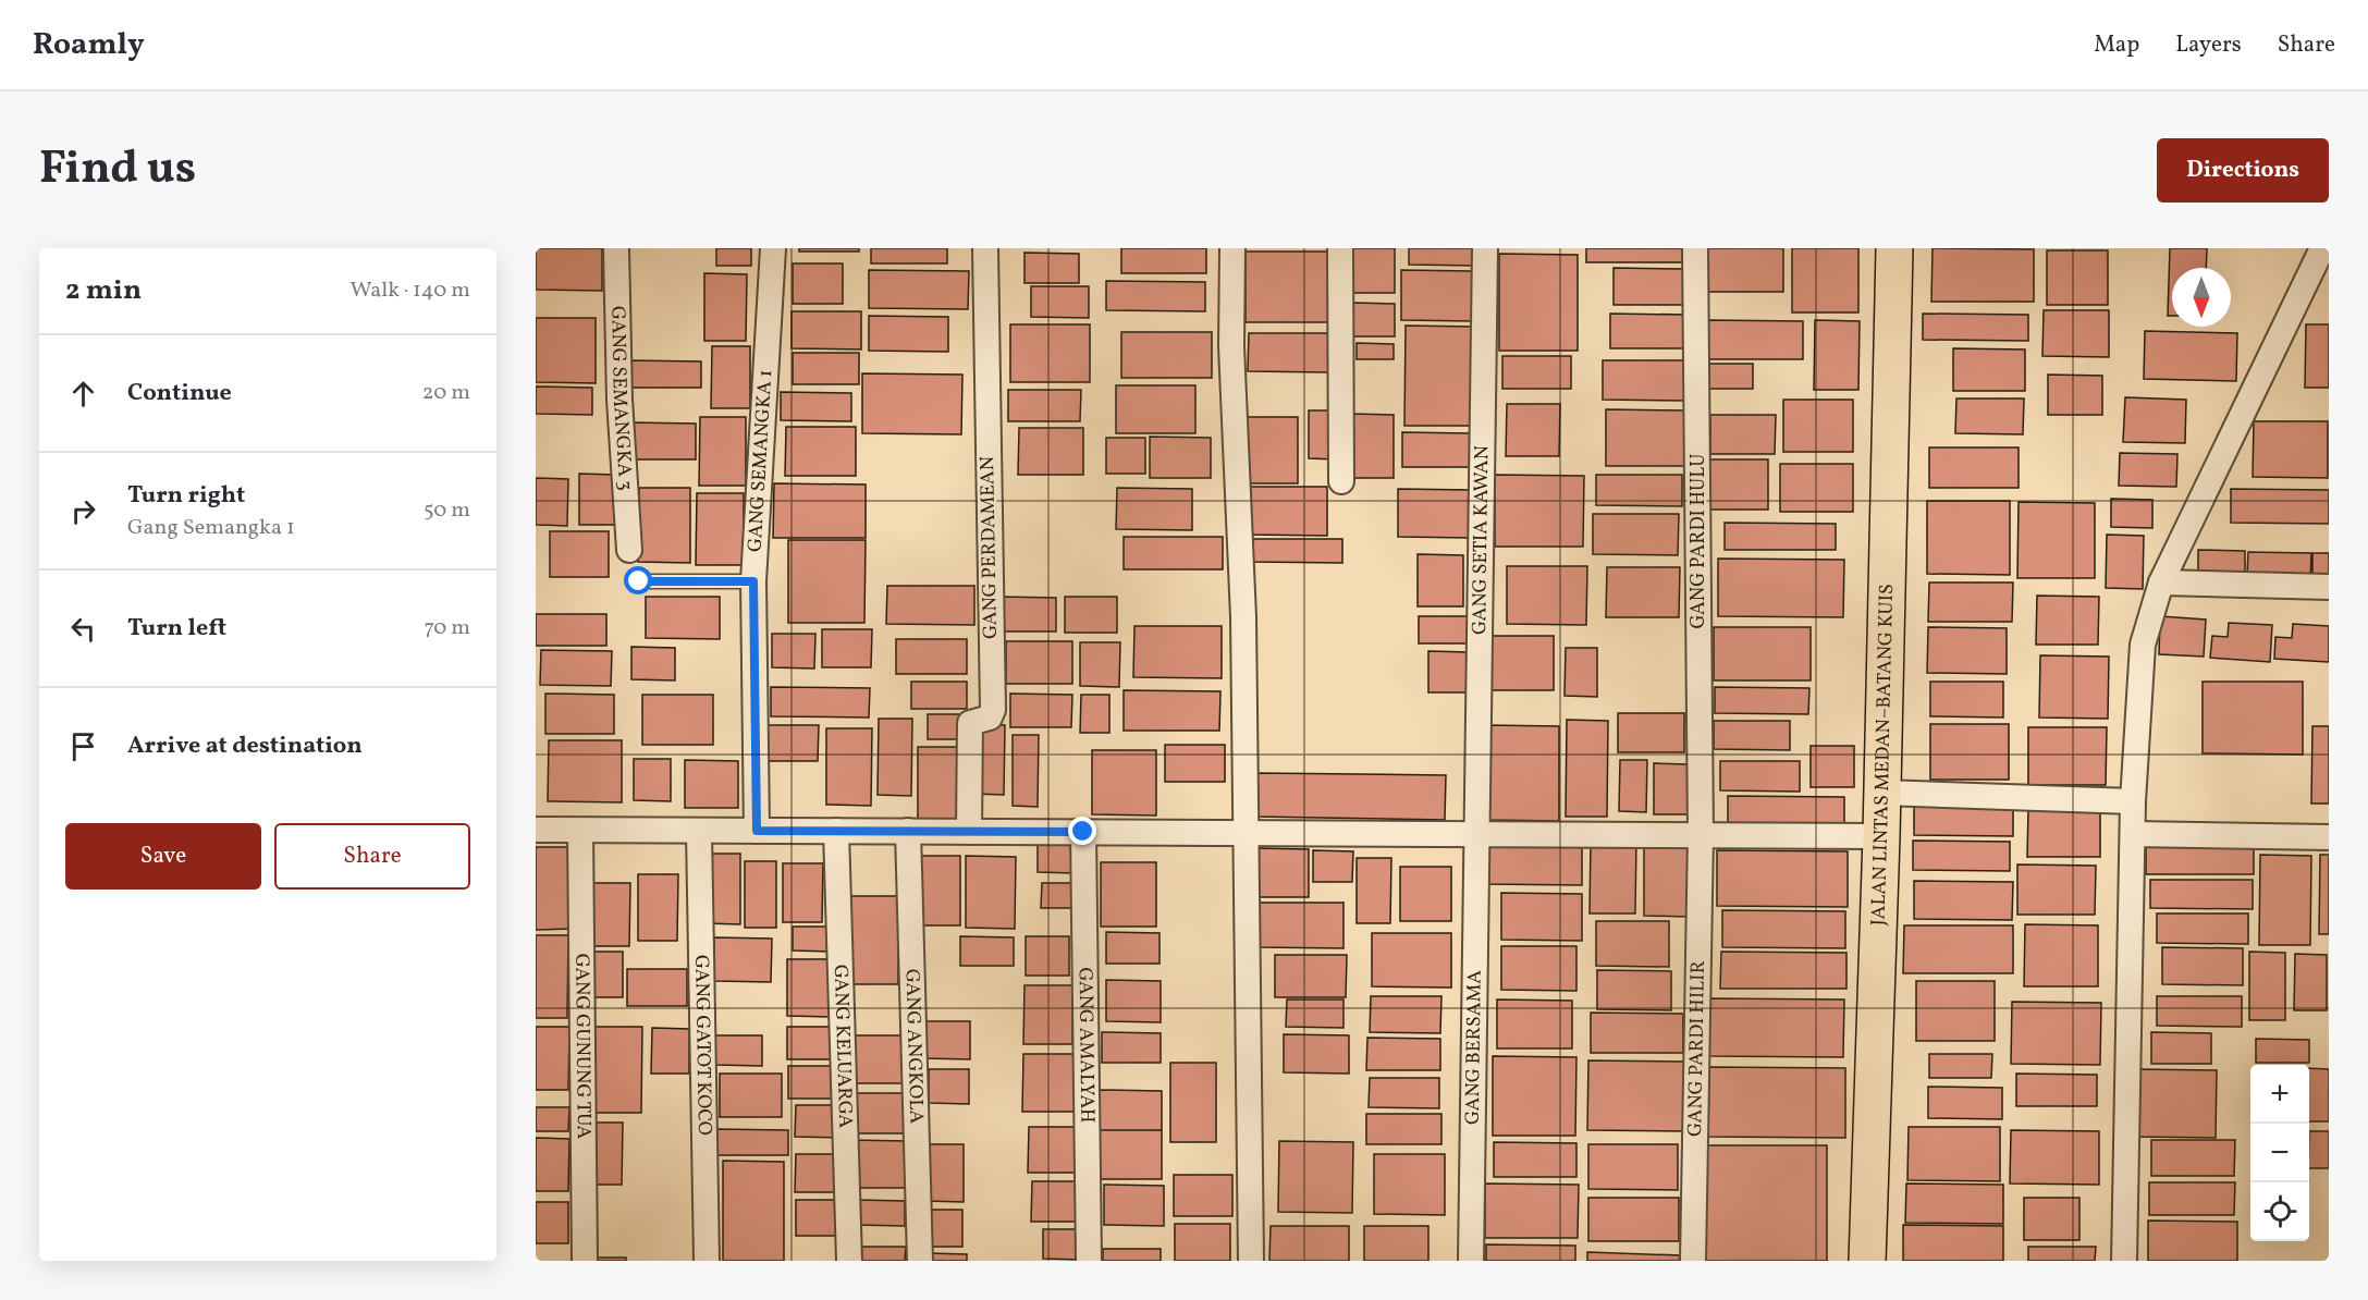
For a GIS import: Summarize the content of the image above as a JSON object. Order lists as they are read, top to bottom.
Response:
{
  "streets": {
    "highway": ["JALAN LINTAS MEDAN–BATANG KUIS"],
    "street": [
      "GANG SEMANGKA 3",
      "GANG SEMANGKA 1",
      "GANG SETIA KAWAN",
      "GANG PARDI HULU",
      "GANG PERDAMEAN",
      "GANG GUNUNG TUA",
      "GANG GATOT KOCO",
      "GANG KELUARGA",
      "GANG ANGKOLA",
      "GANG AMALYAH",
      "GANG BERSAMA",
      "GANG PARDI HILIR"
    ]
  },
  "crossings": [
    ["GANG SETIA KAWAN", "GANG BERSAMA"],
    ["GANG PARDI HULU", "GANG PARDI HILIR"]
  ],
  "north": "bottom",
  "page": {
    "header": "Roamly",
    "nav": ["Map", "Layers", "Share"],
    "title": "Find us",
    "buttons": [
      "Directions",
      ["Save", "Share"]
    ],
    "heading": ["2 min", "Walk · 140 m"],
    "list": [
      ["Continue", "20 m"],
      ["Turn right", "Gang Semangka 1", "50 m"],
      ["Turn left", "70 m"],
      "Arrive at destination"
    ],
    "map_buttons": ["+", "−"]
  }
}
